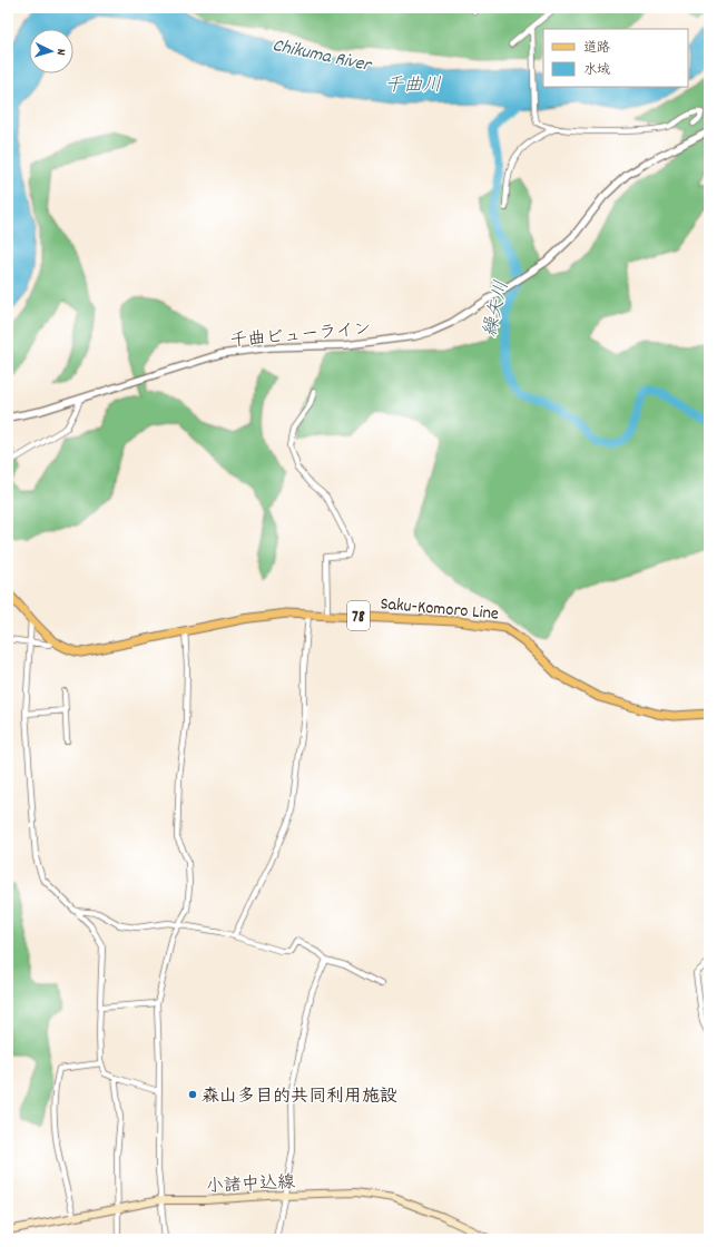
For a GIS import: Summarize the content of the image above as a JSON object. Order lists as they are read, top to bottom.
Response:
{
  "streets": {
    "main road": ["Saku-Komoro Line", "78", "小諸中込線"],
    "street": ["千曲ビューライン"]
  },
  "water": ["Chikuma River", "千曲川", "繰矢川"],
  "places": ["森山多目的共同利用施設"],
  "legend": ["道路", "水域"],
  "north": "right"
}
